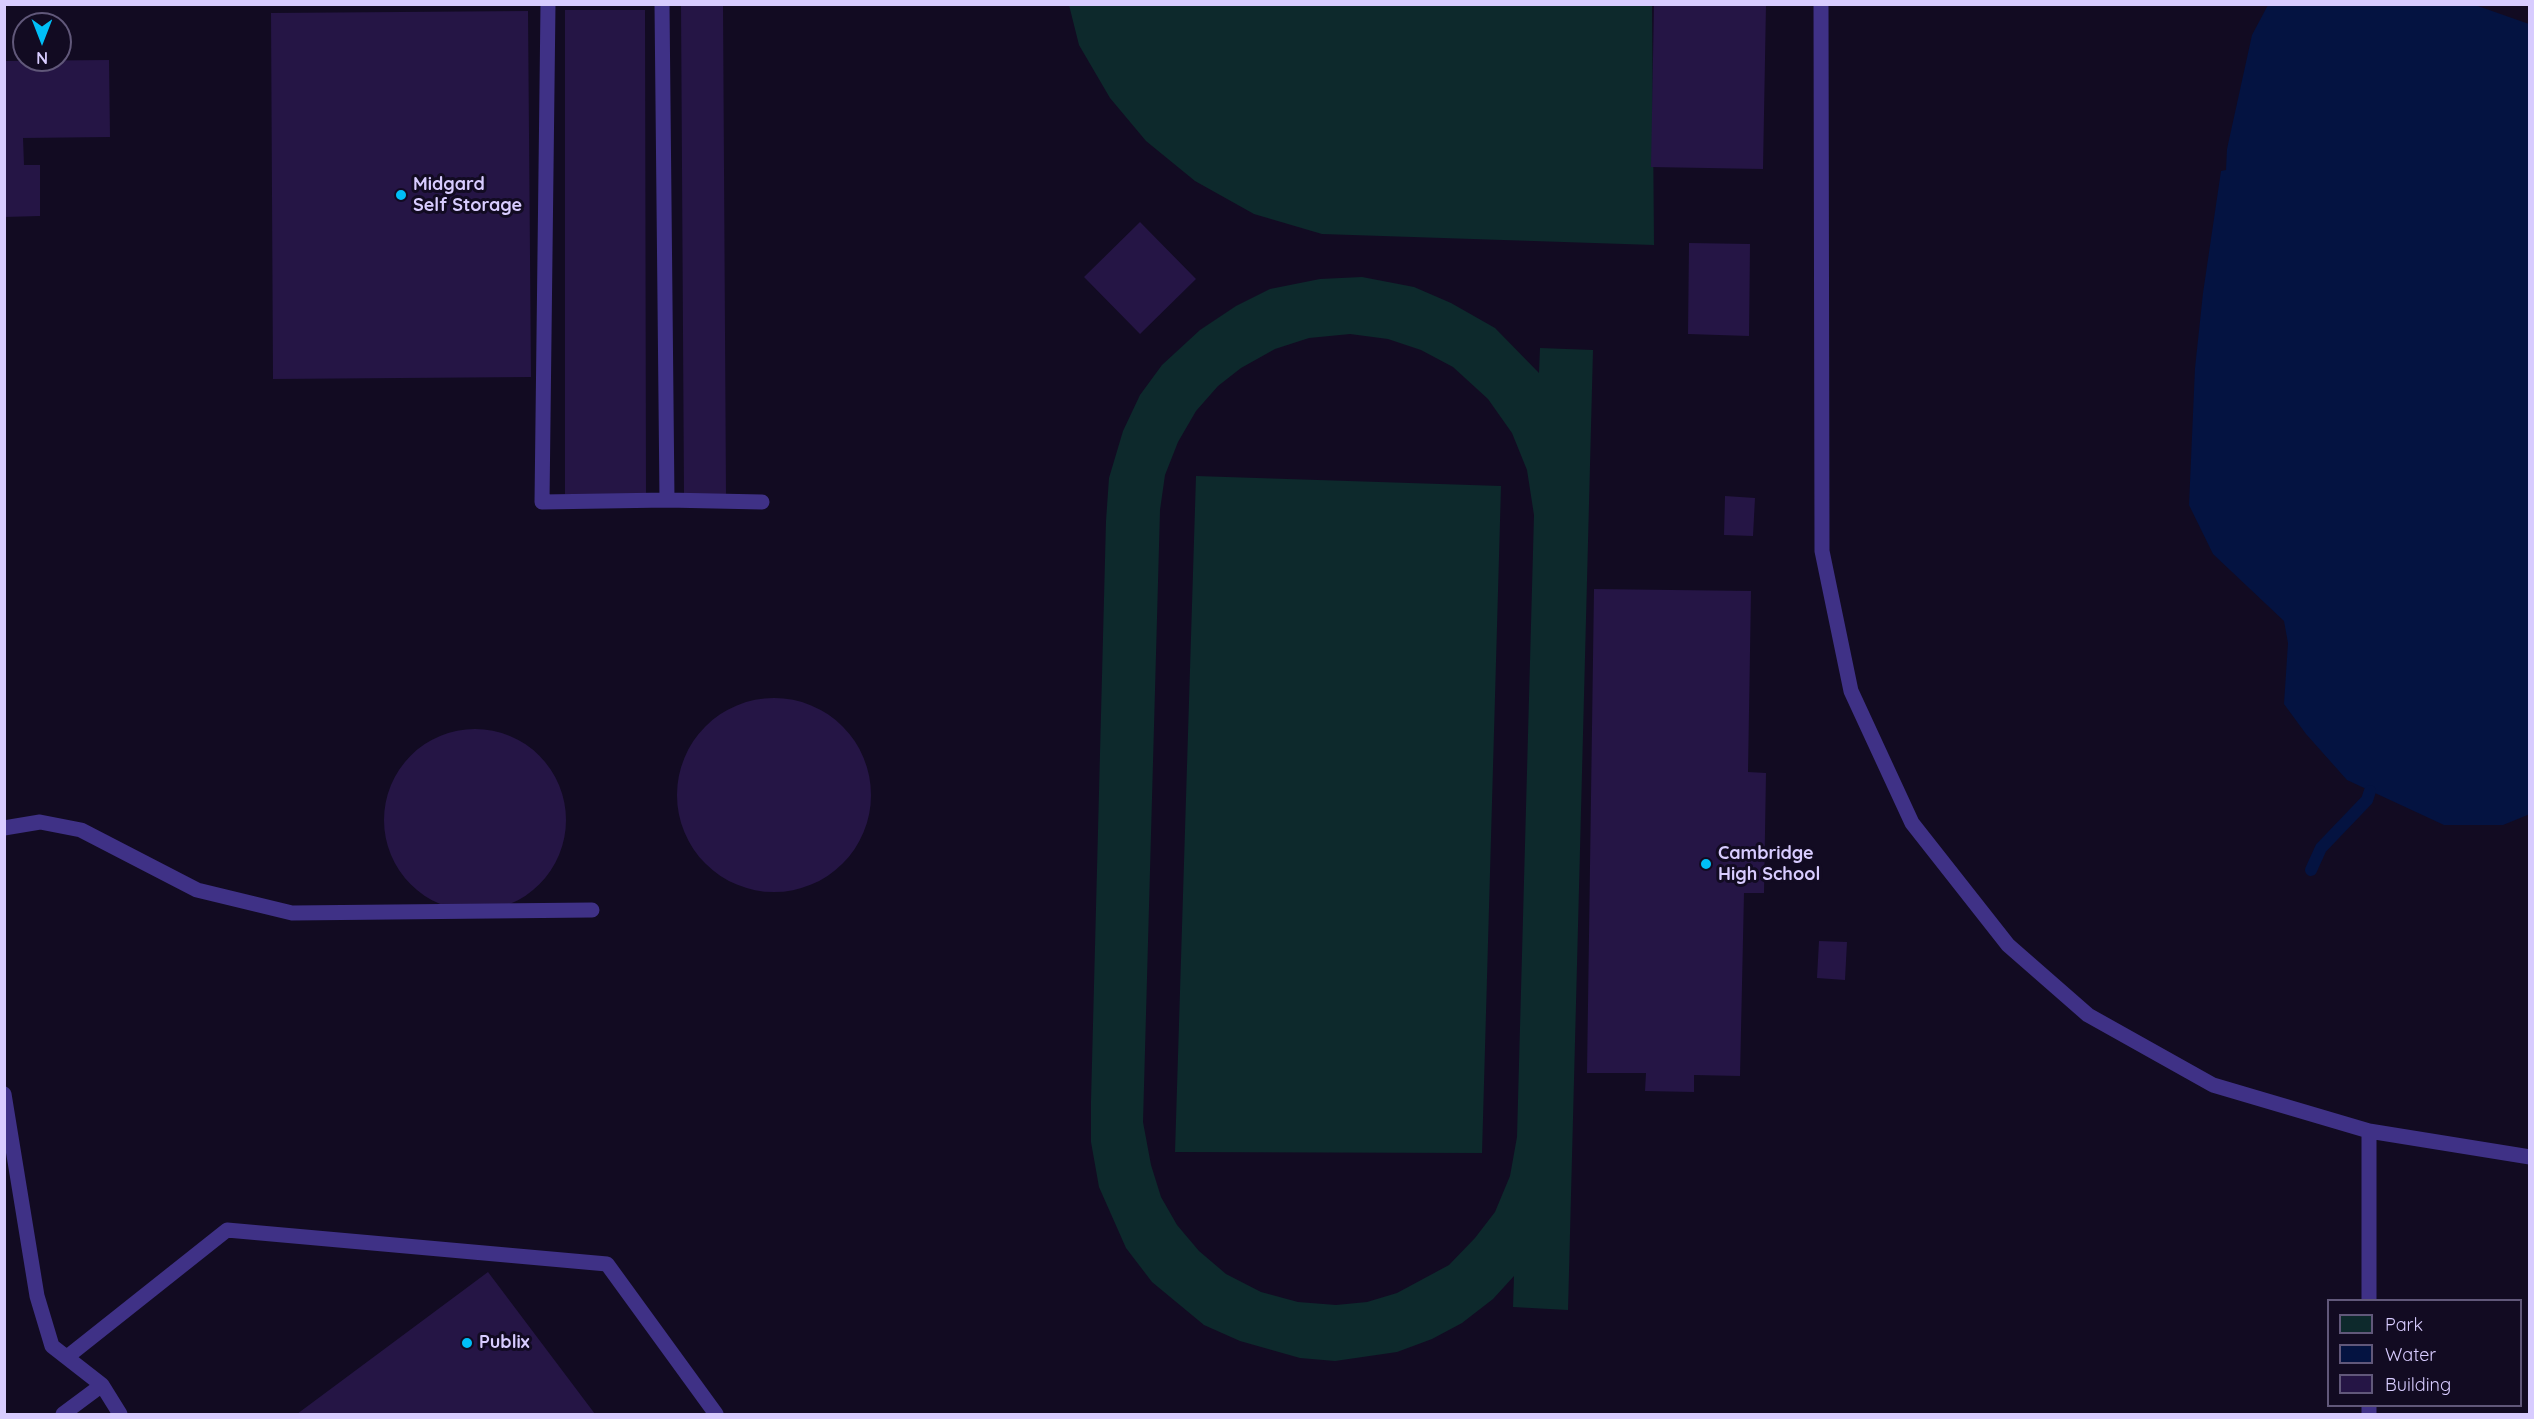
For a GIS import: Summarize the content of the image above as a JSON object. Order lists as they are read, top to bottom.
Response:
{
  "places": ["Midgard Self Storage", "Cambridge High School", "Publix"],
  "legend": ["Park", "Water", "Building"],
  "north": "bottom"
}
